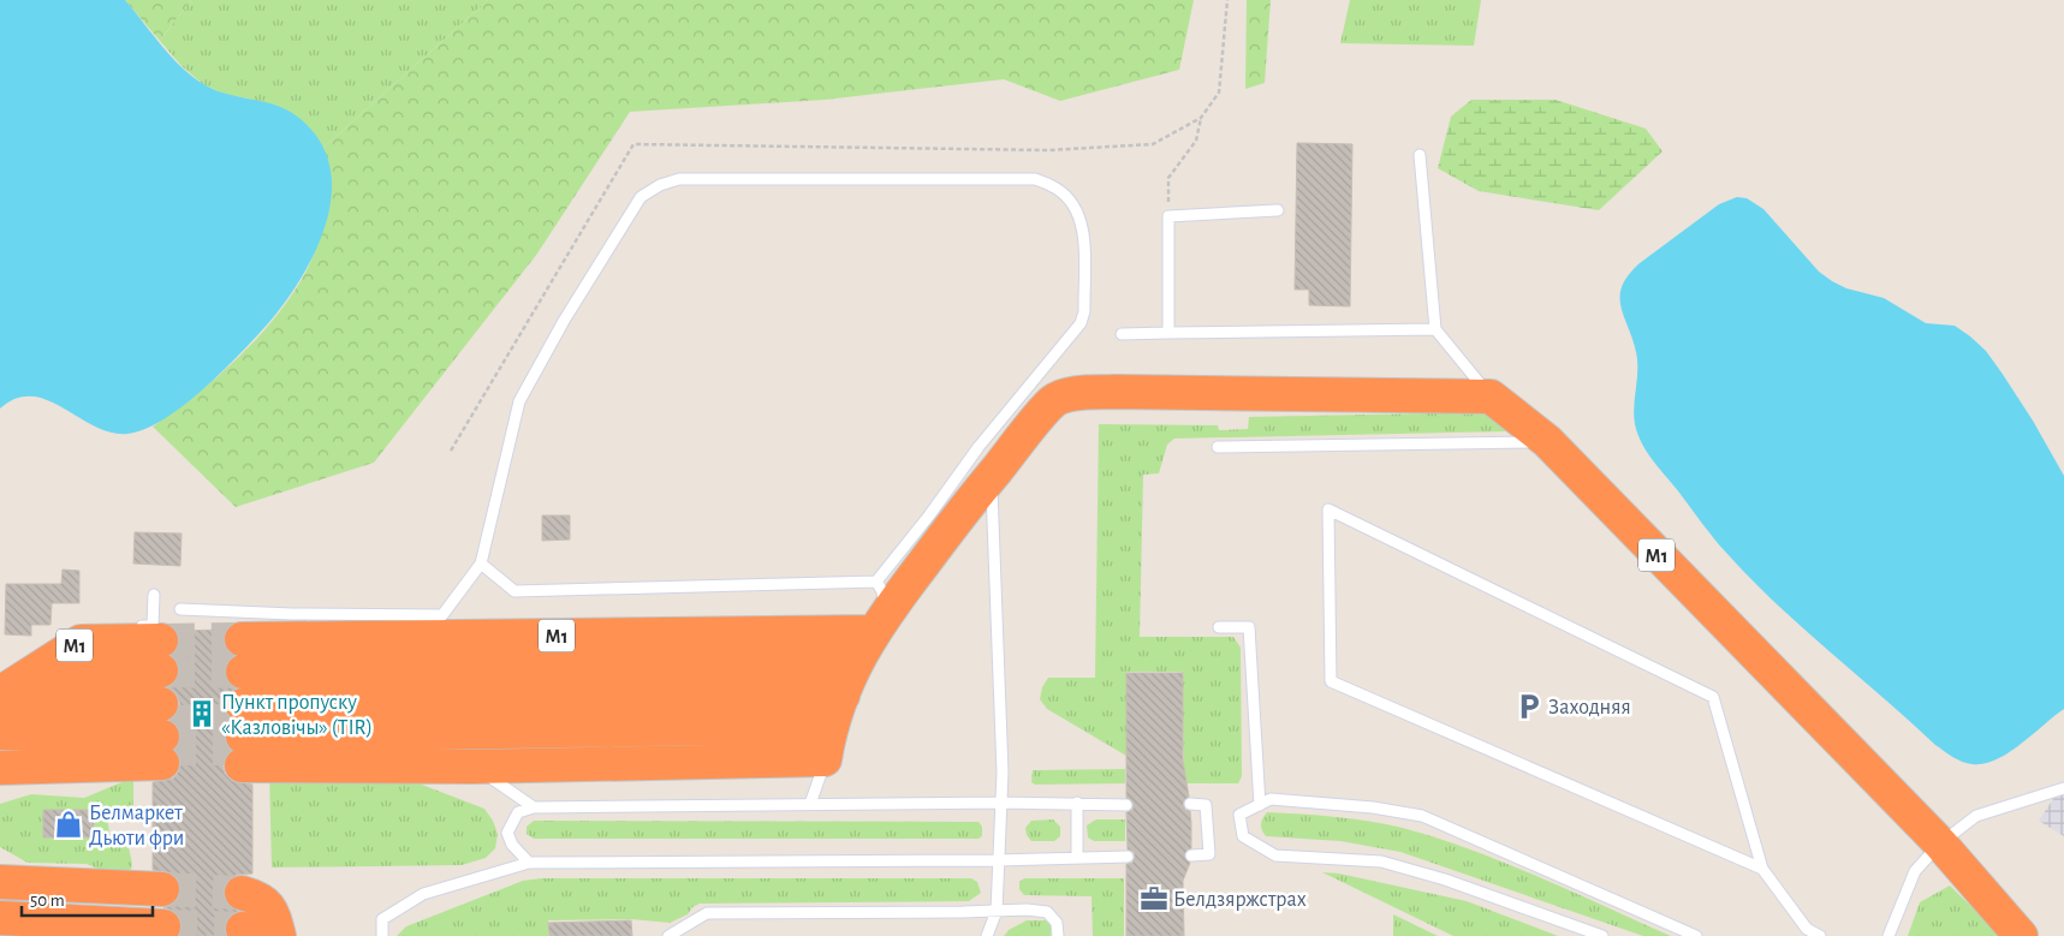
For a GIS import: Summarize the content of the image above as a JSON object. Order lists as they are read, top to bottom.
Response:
{
  "streets": {
    "highway": ["М1"]
  },
  "places": {
    "parking": ["Заходняя"],
    "building": ["Пункт пропуску «Казловічы» (TIR)"],
    "shop": ["Белмаркет Дьюти фри"],
    "office": ["Белдзяржстрах"]
  },
  "scale_bar": "50 m"
}
